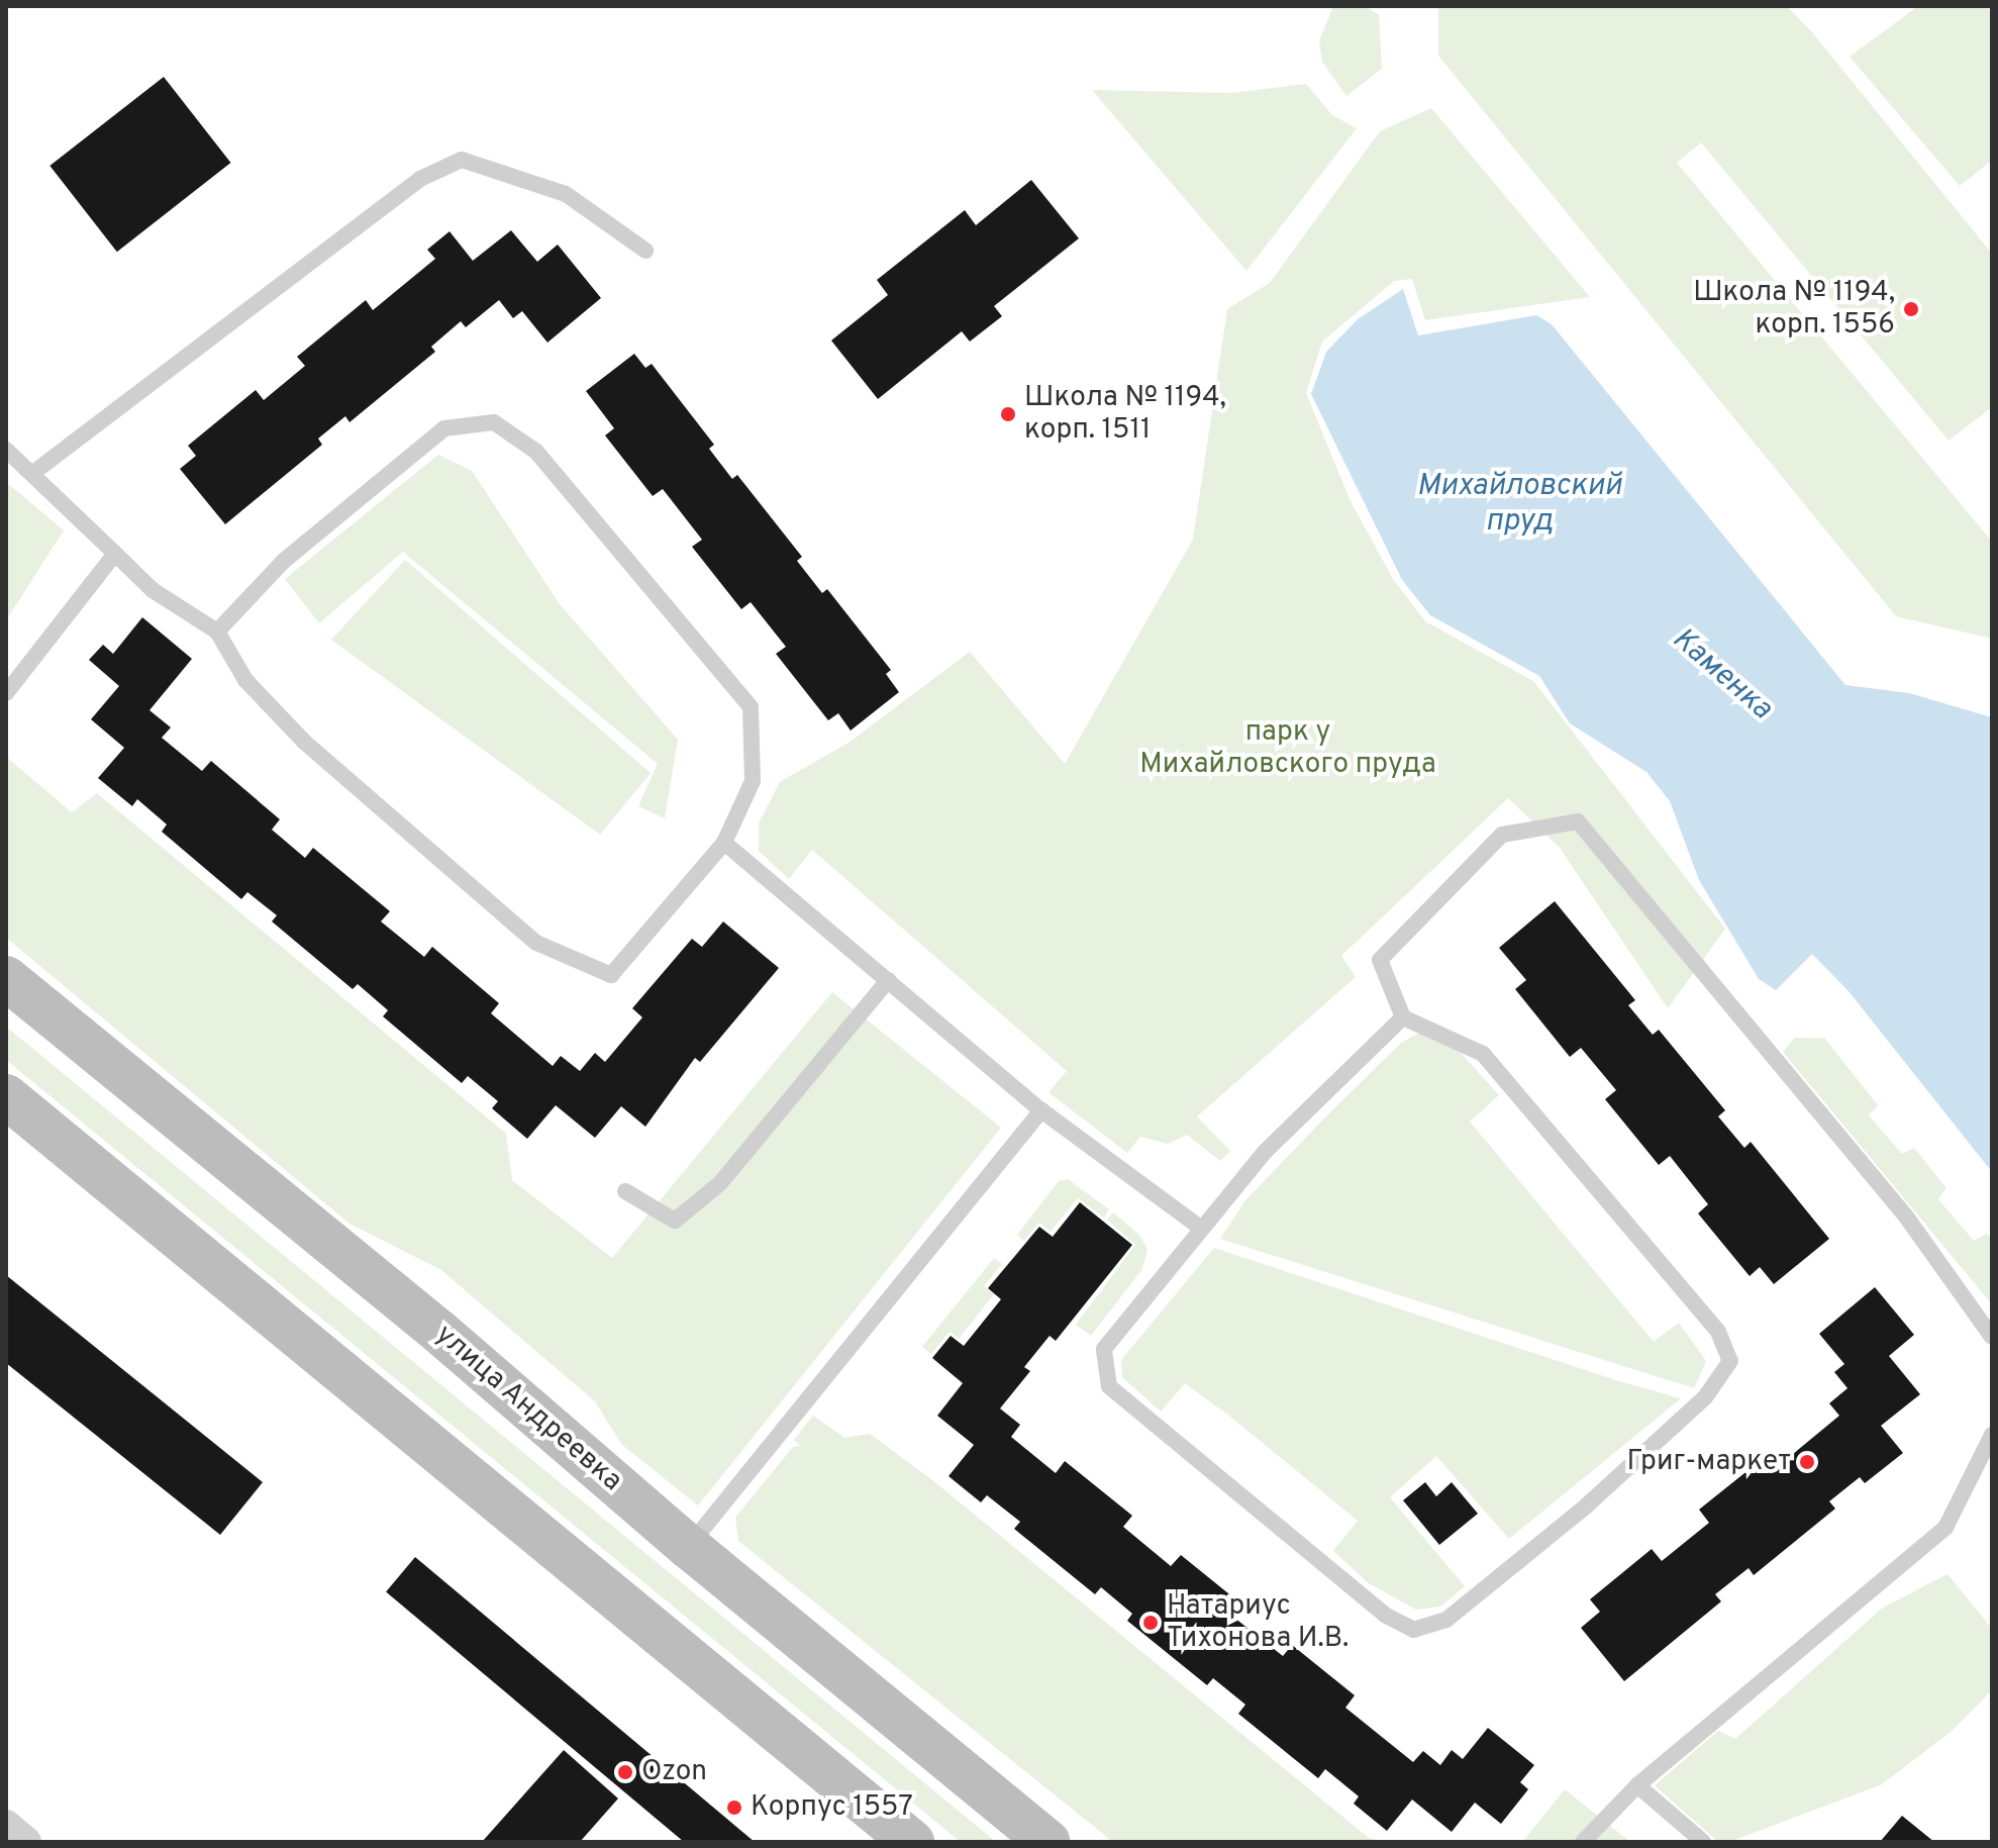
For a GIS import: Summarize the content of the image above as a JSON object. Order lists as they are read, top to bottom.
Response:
{
  "streets": {
    "main road": ["улица Андреевка"]
  },
  "water": ["Михайловский пруд", "Каменка"],
  "parks": ["парк у Михайловского пруда"],
  "places": [
    "Школа № 1194, корп. 1556",
    "Школа № 1194, корп. 1511",
    "Григ-маркет",
    "Натариус Тихонова И.В.",
    "Ozon",
    "Корпус 1557"
  ]
}
